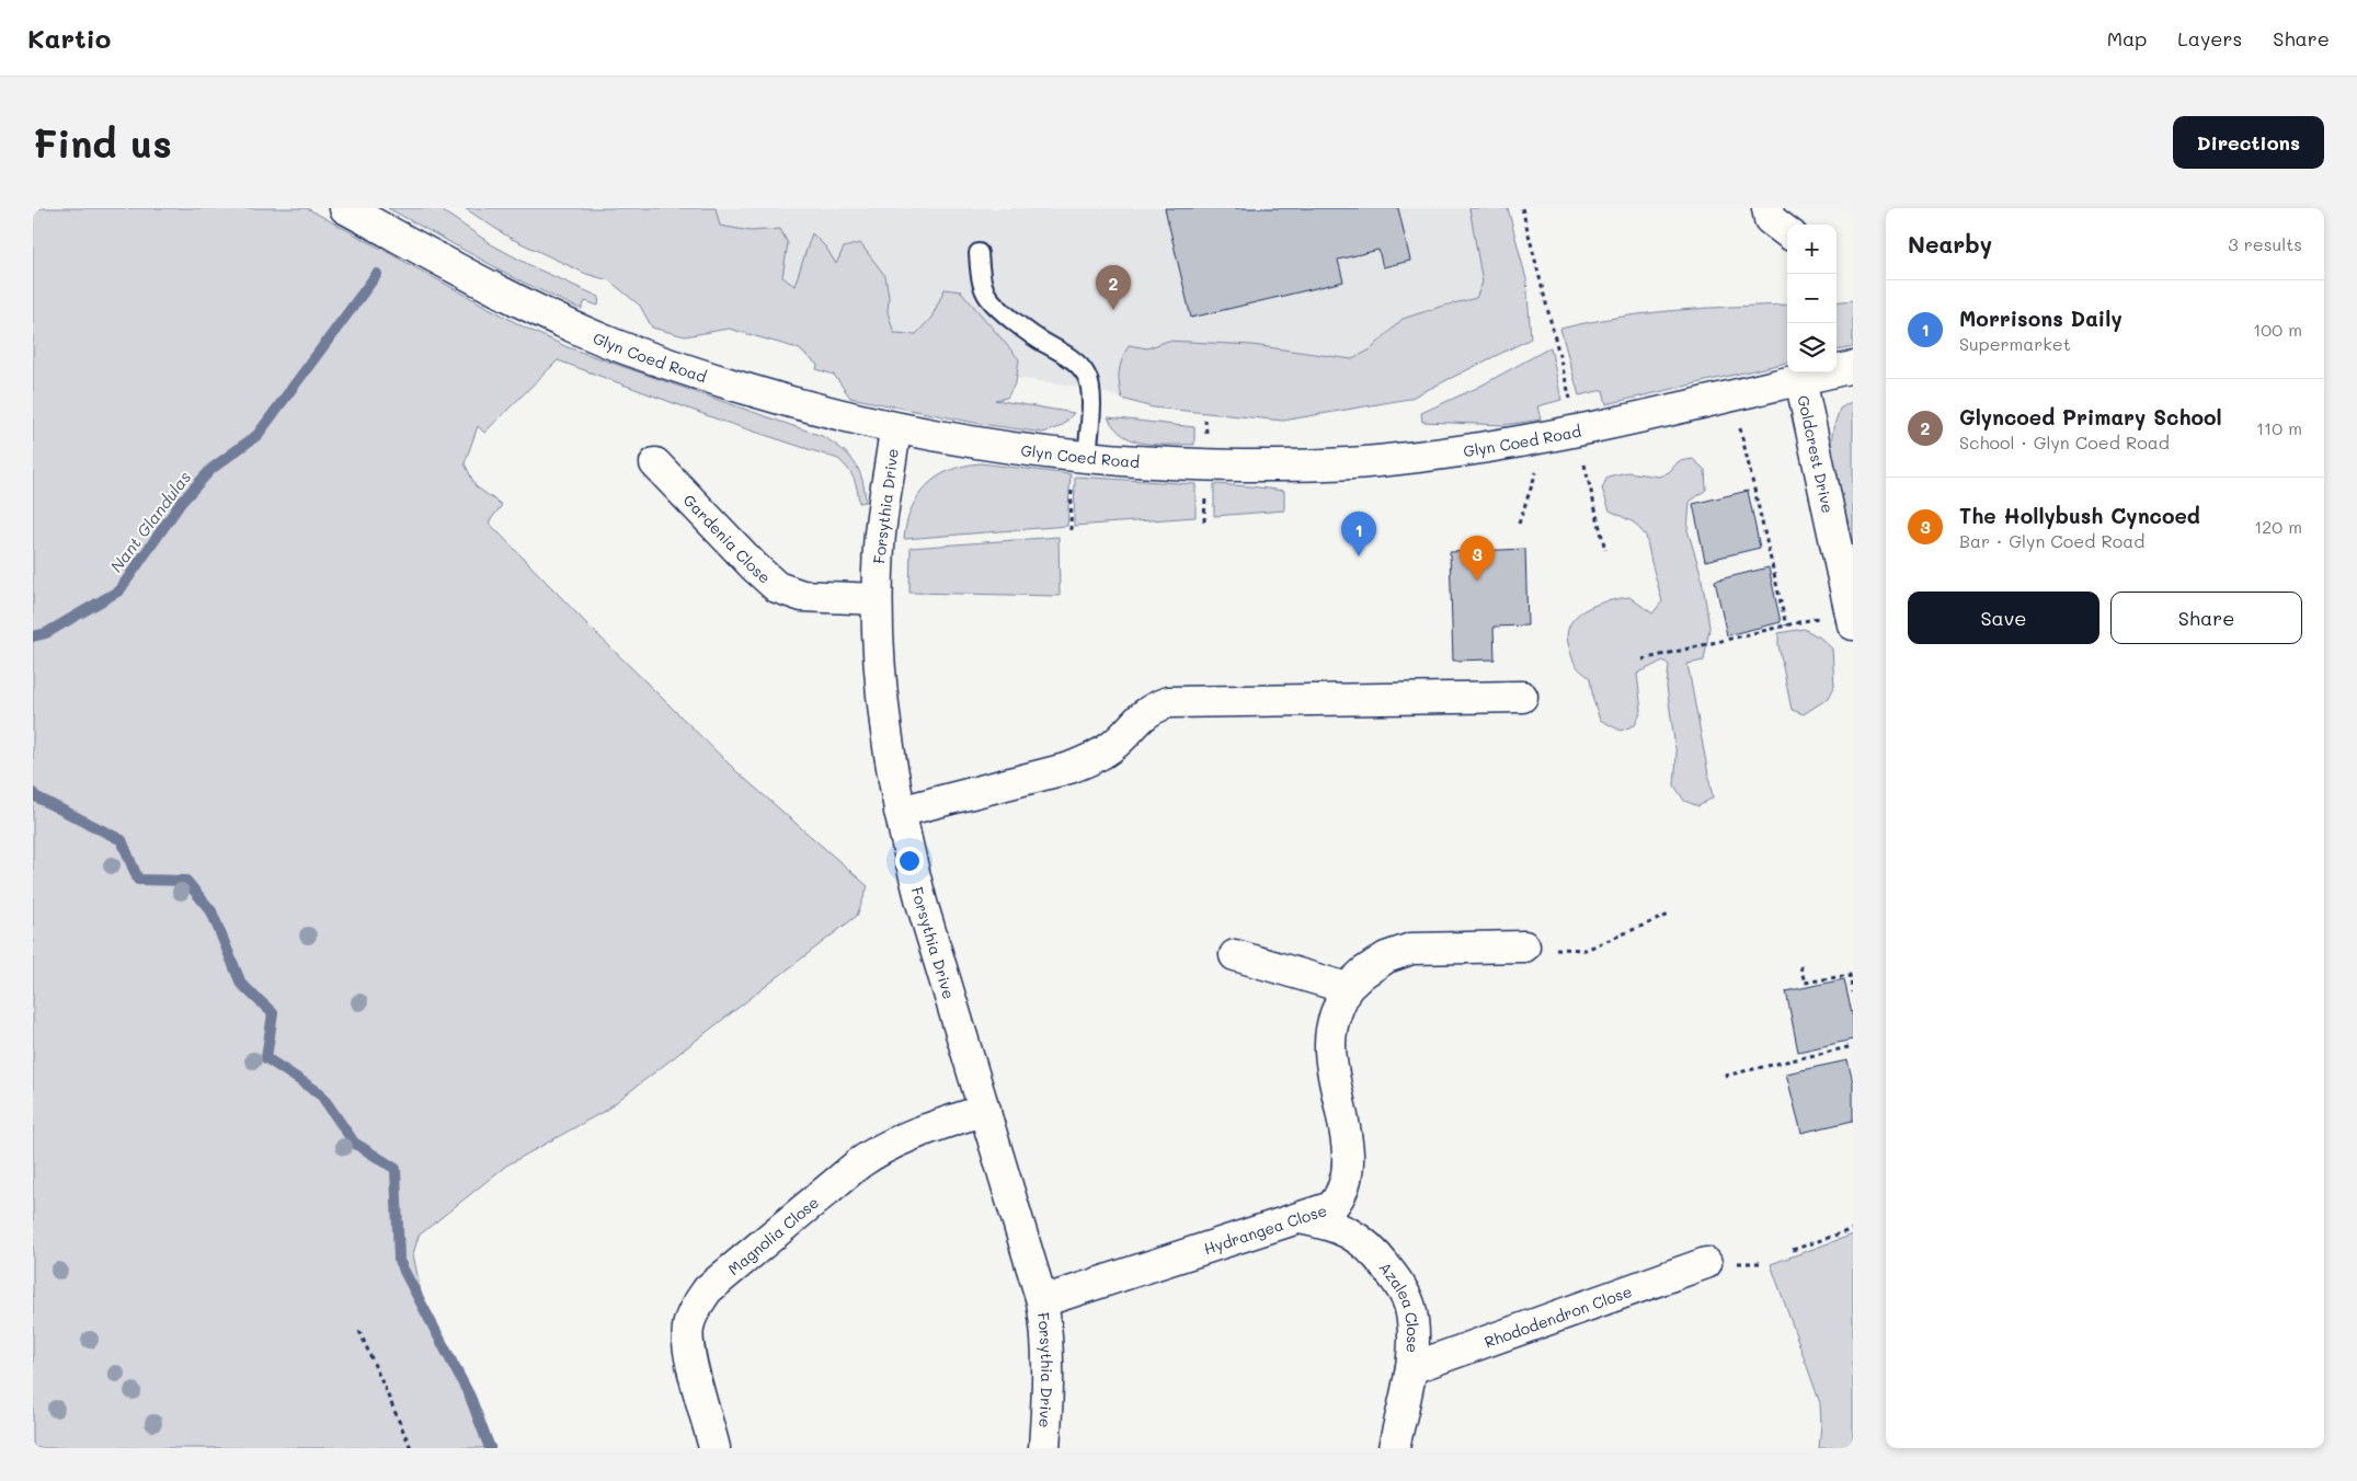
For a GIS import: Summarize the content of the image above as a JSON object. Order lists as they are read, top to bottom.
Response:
{
  "streets": {
    "street": [
      "Glyn Coed Road",
      "Goldcrest Drive",
      "Forsythia Drive",
      "Gardenia Close",
      "Hydrangea Close",
      "Magnolia Close",
      "Azalea Close",
      "Rhododendron Close"
    ]
  },
  "crossings": [
    ["Glyn Coed Road", "Goldcrest Drive"],
    ["Glyn Coed Road", "Forsythia Drive"],
    ["Forsythia Drive", "Gardenia Close"],
    ["Forsythia Drive", "Hydrangea Close"],
    ["Forsythia Drive", "Magnolia Close"],
    ["Hydrangea Close", "Azalea Close"],
    ["Azalea Close", "Rhododendron Close"]
  ],
  "water": ["Nant Glandulas"],
  "page": {
    "header": "Kartio",
    "nav": ["Map", "Layers", "Share"],
    "buttons": [
      "Directions",
      ["Save", "Share"]
    ],
    "title": "Find us",
    "heading": ["Nearby", "3 results"],
    "map_buttons": ["+", "−"],
    "pins": ["2", "1", "3"],
    "list": [
      {
        "mark": "1",
        "name": "Morrisons Daily",
        "note": "Supermarket",
        "value": "100 m"
      },
      {
        "mark": "2",
        "name": "Glyncoed Primary School",
        "note": "School · Glyn Coed Road",
        "value": "110 m"
      },
      {
        "mark": "3",
        "name": "The Hollybush Cyncoed",
        "note": "Bar · Glyn Coed Road",
        "value": "120 m"
      }
    ]
  }
}
